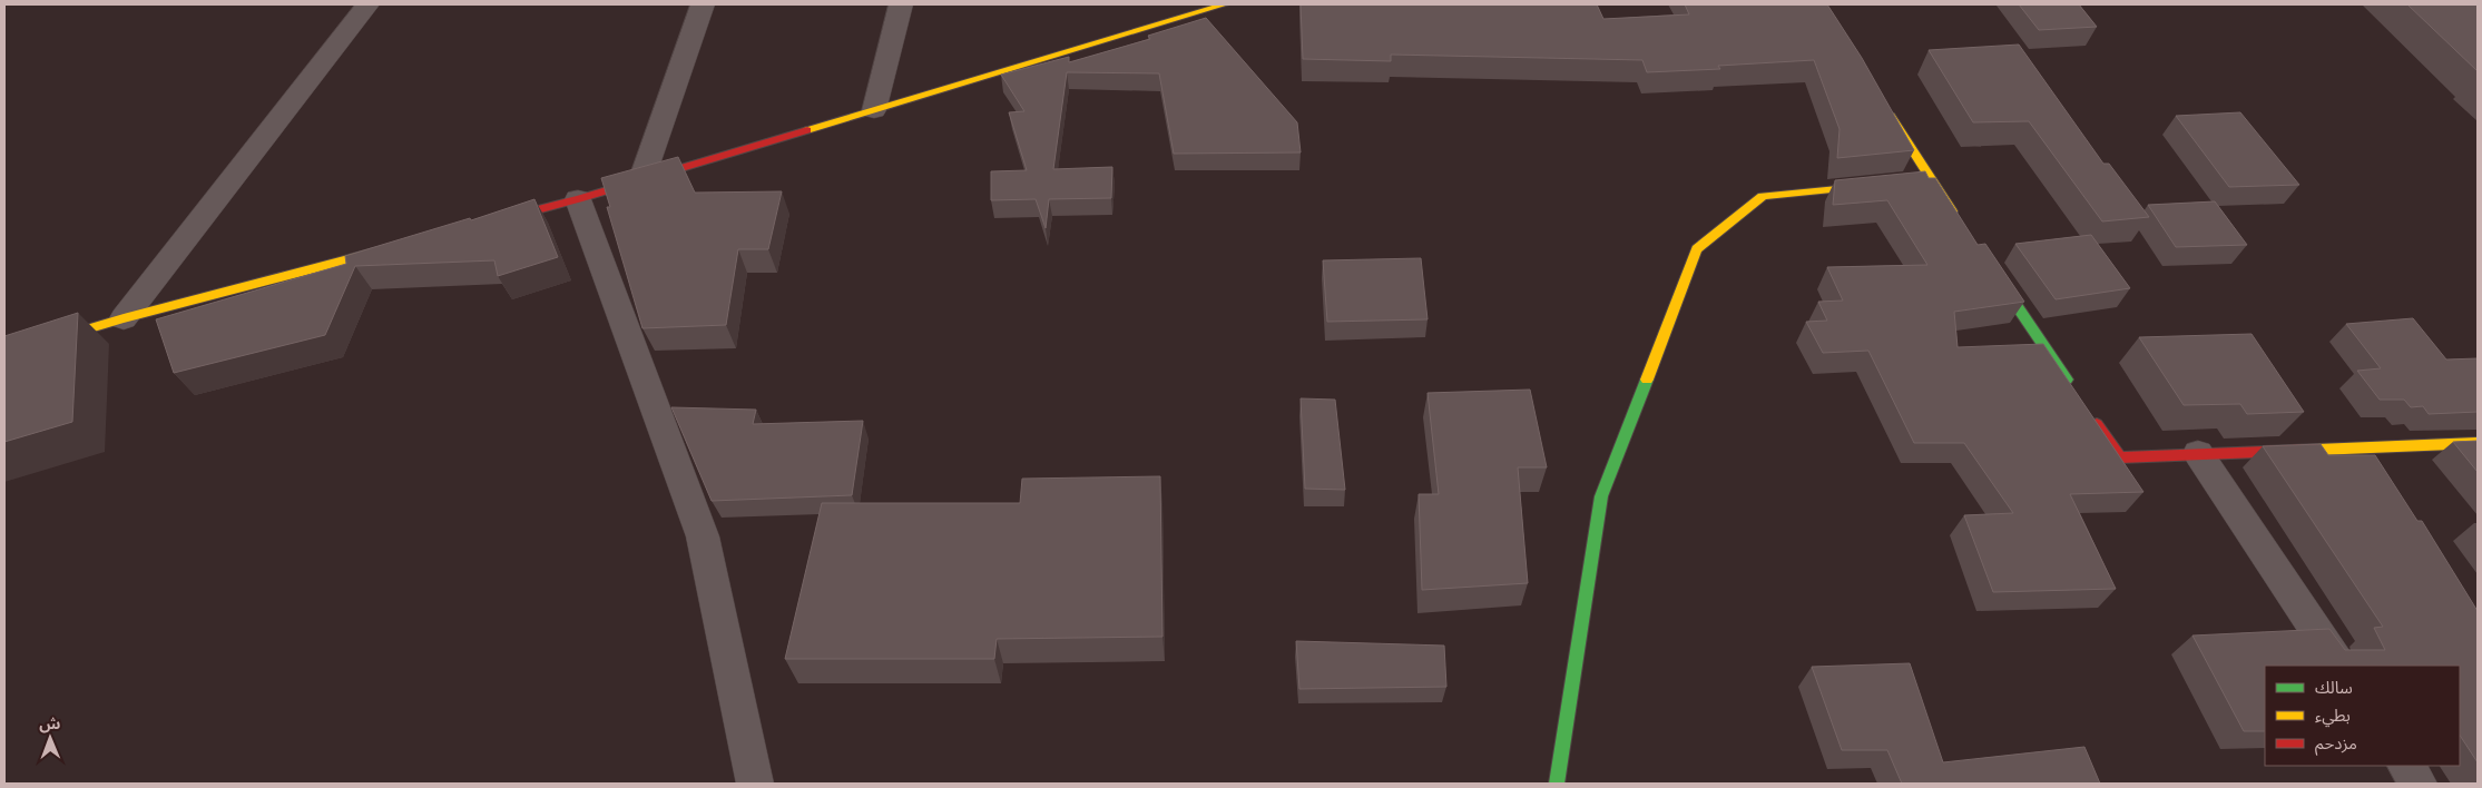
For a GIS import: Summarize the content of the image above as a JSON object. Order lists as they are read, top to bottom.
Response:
{
  "legend": ["سالك", "بطيء", "مزدحم"],
  "north": "top"
}
